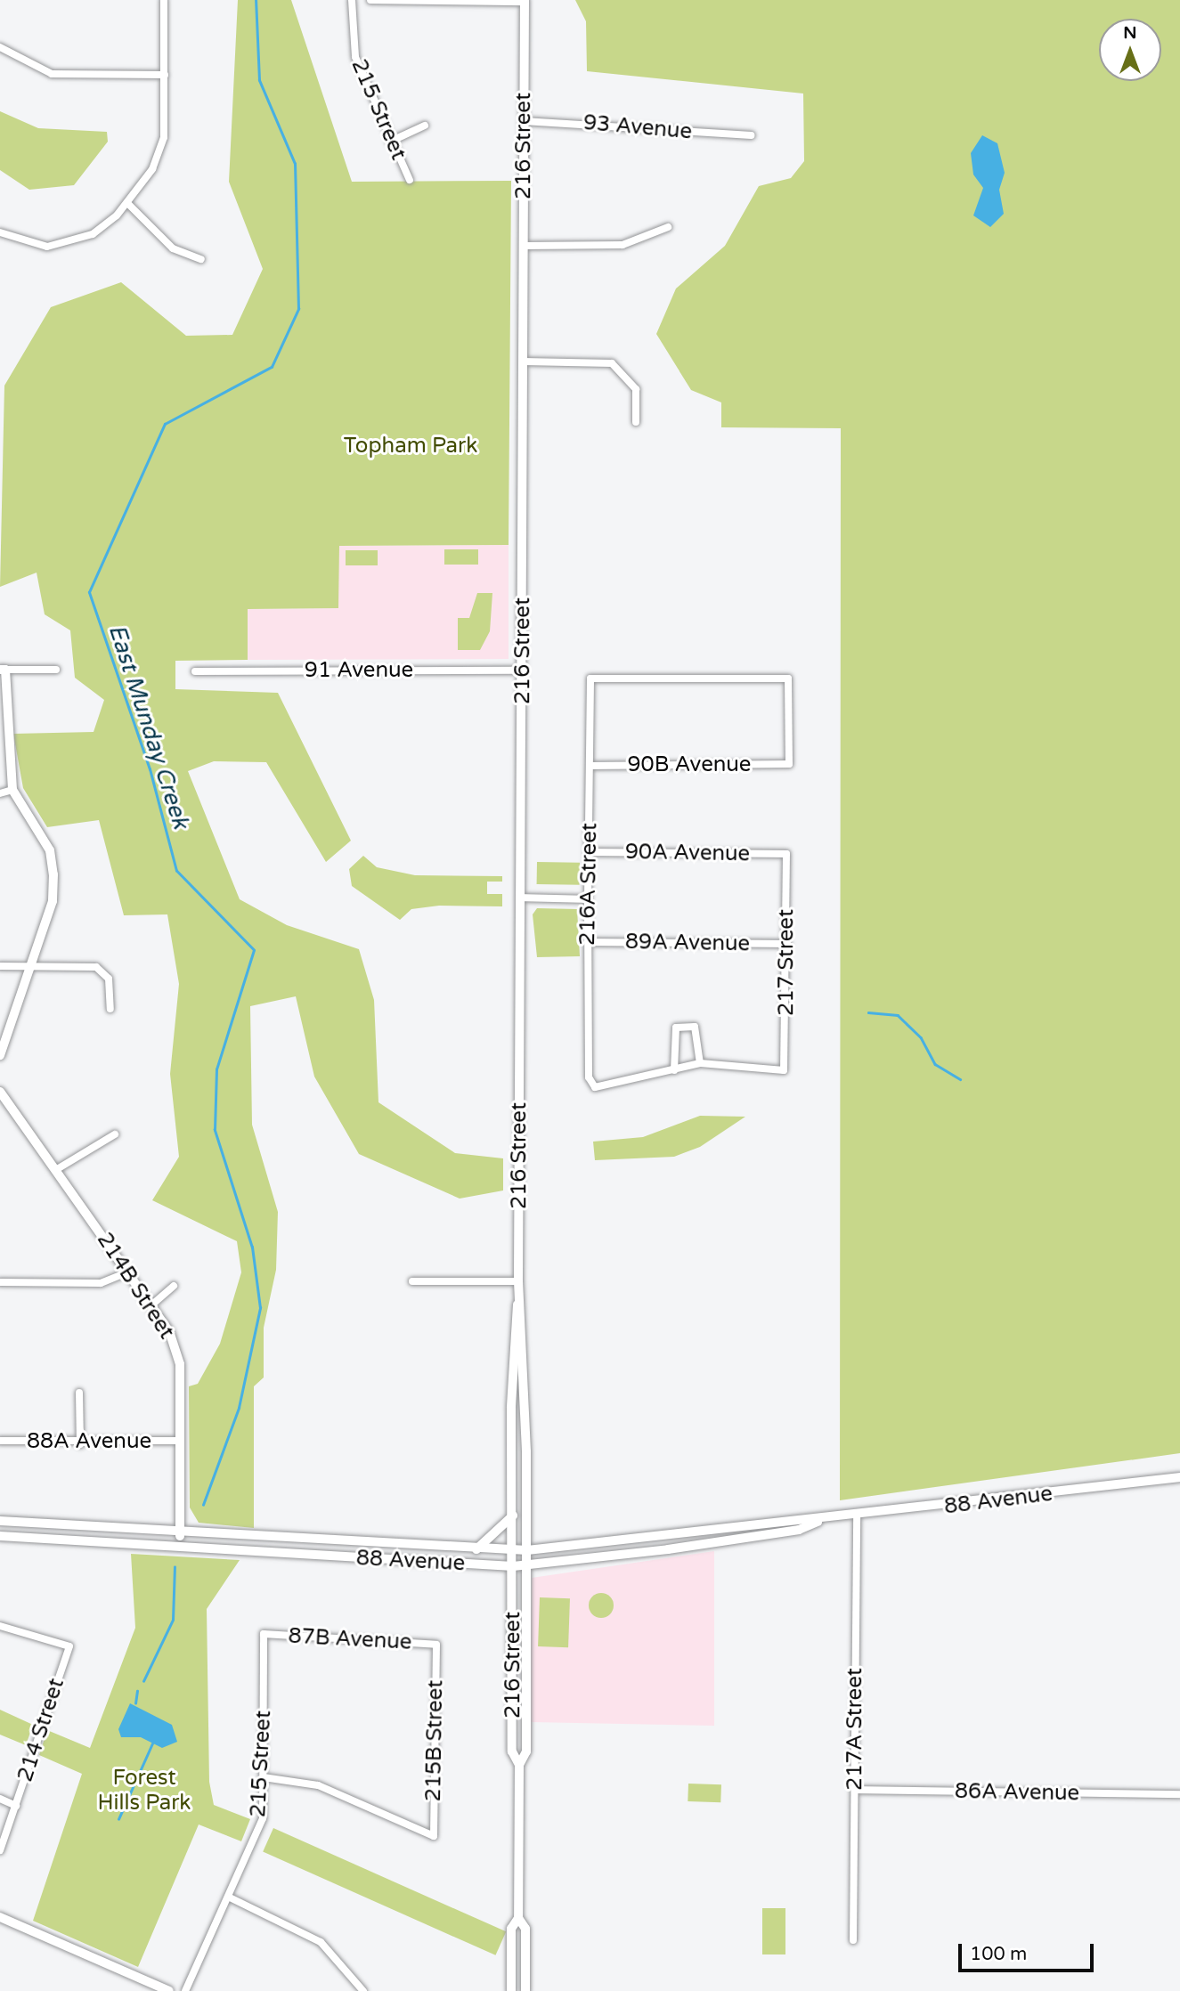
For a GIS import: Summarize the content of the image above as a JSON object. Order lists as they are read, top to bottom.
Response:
{
  "streets": {
    "main road": ["216 Street", "214B Street", "88 Avenue"],
    "street": [
      "215 Street",
      "93 Avenue",
      "91 Avenue",
      "90B Avenue",
      "90A Avenue",
      "216A Street",
      "89A Avenue",
      "217 Street",
      "88A Avenue",
      "87B Avenue",
      "217A Street",
      "214 Street",
      "215B Street",
      "86A Avenue"
    ]
  },
  "crossings": [
    ["215 Street", "87B Avenue"],
    ["215 Street", "215B Street"],
    ["93 Avenue", "216 Street"],
    ["216 Street", "91 Avenue"],
    ["216 Street", "88 Avenue"],
    ["90B Avenue", "216A Street"],
    ["90A Avenue", "216A Street"],
    ["90A Avenue", "217 Street"],
    ["216A Street", "89A Avenue"],
    ["89A Avenue", "217 Street"],
    ["214B Street", "88A Avenue"],
    ["214B Street", "88 Avenue"],
    ["88 Avenue", "217A Street"],
    ["87B Avenue", "215B Street"],
    ["217A Street", "86A Avenue"]
  ],
  "water": ["East Munday Creek"],
  "parks": ["Topham Park", "Forest Hills Park"],
  "scale_bar": "100 m",
  "north": "top"
}
